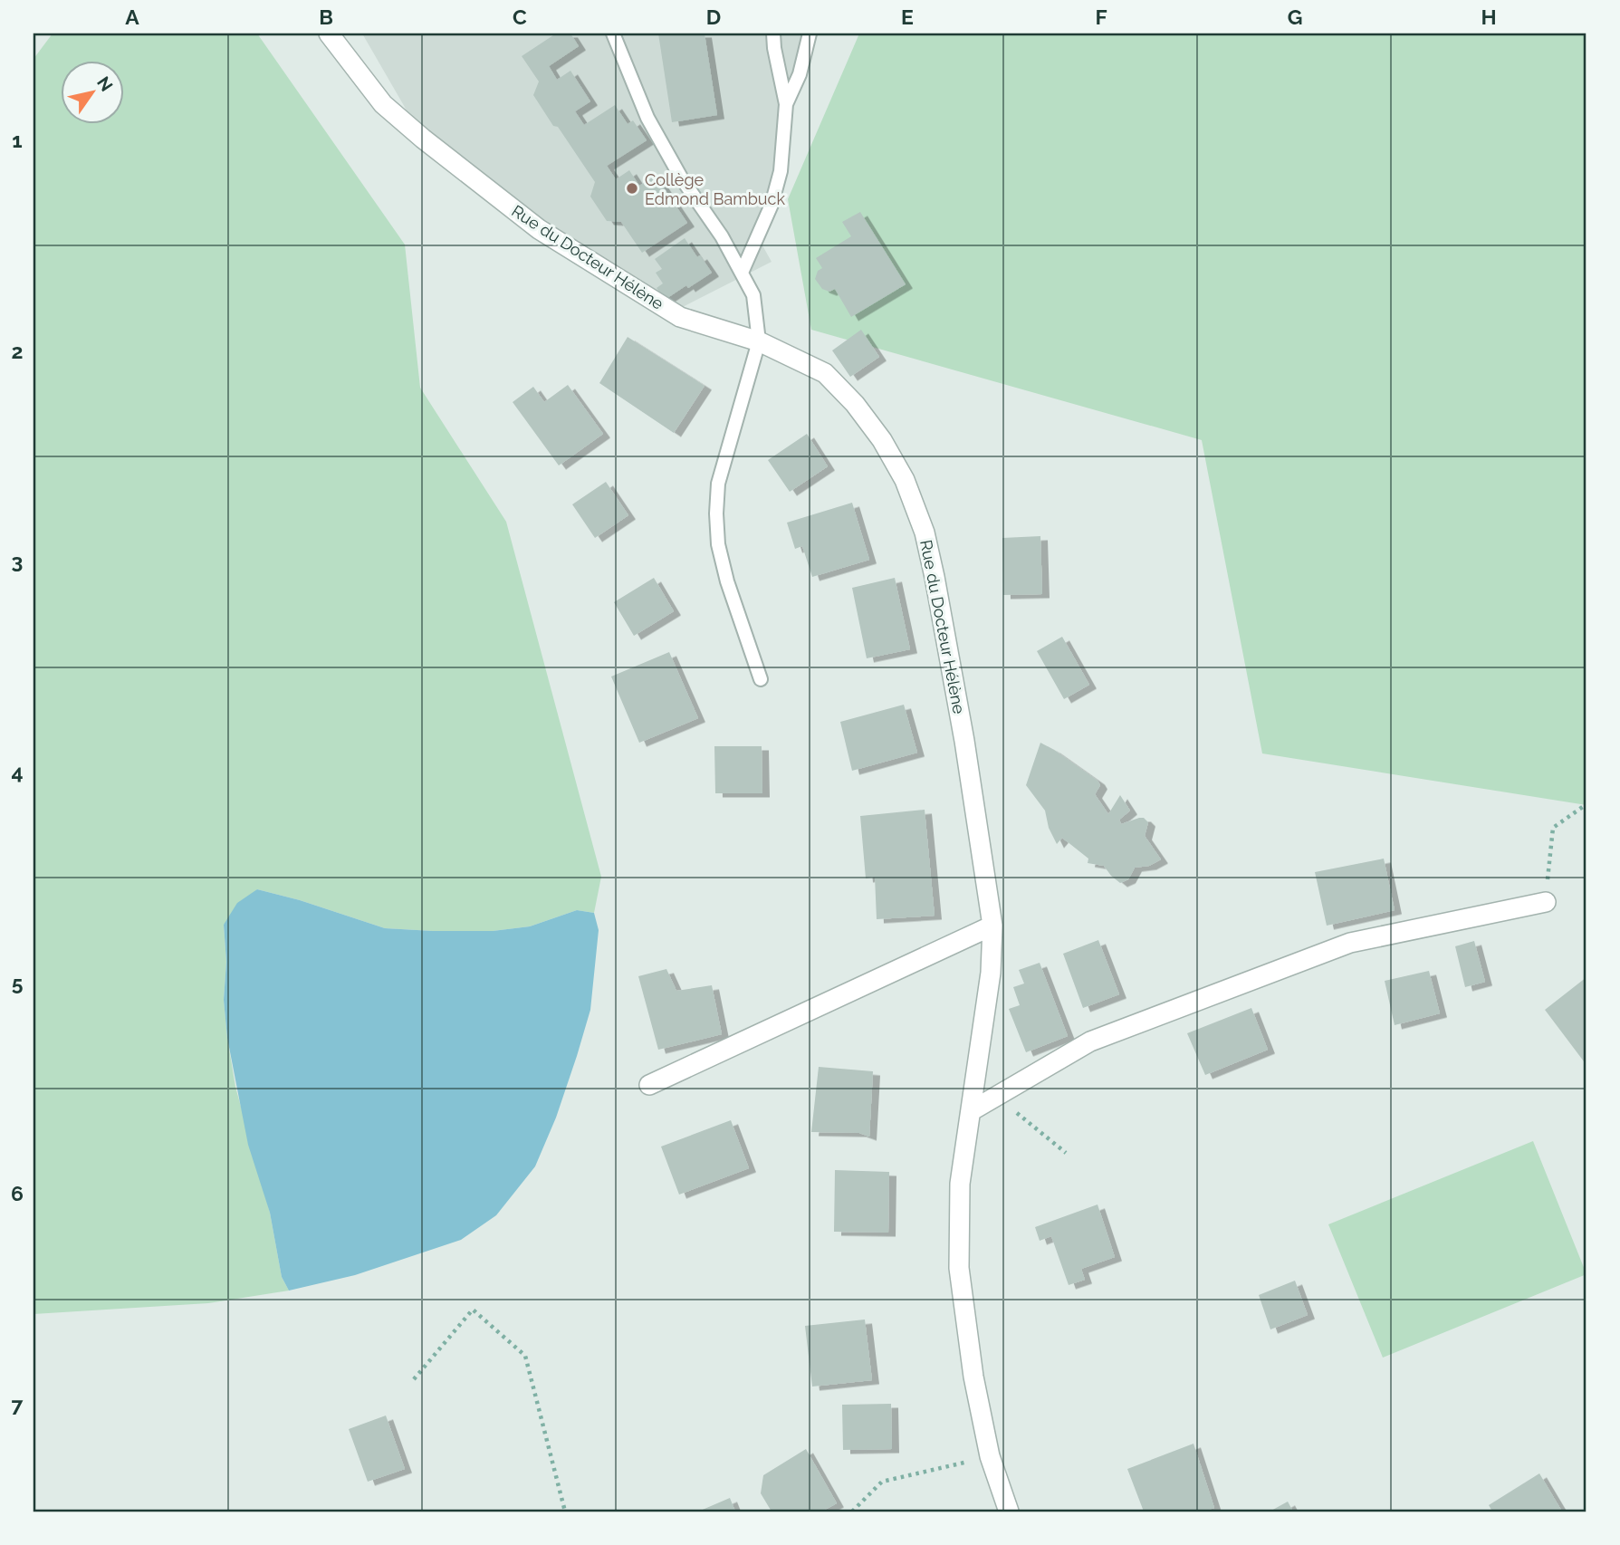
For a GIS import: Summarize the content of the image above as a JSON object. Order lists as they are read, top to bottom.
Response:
{
  "streets": {
    "street": ["Rue du Docteur Hélène"]
  },
  "places": ["Collège Edmond Bambuck"],
  "north": "top right",
  "grid": {
    "columns": [
      "A",
      "B",
      "C",
      "D",
      "E",
      "F",
      "G",
      "H"
    ],
    "rows": [
      "1",
      "2",
      "3",
      "4",
      "5",
      "6",
      "7"
    ]
  }
}
